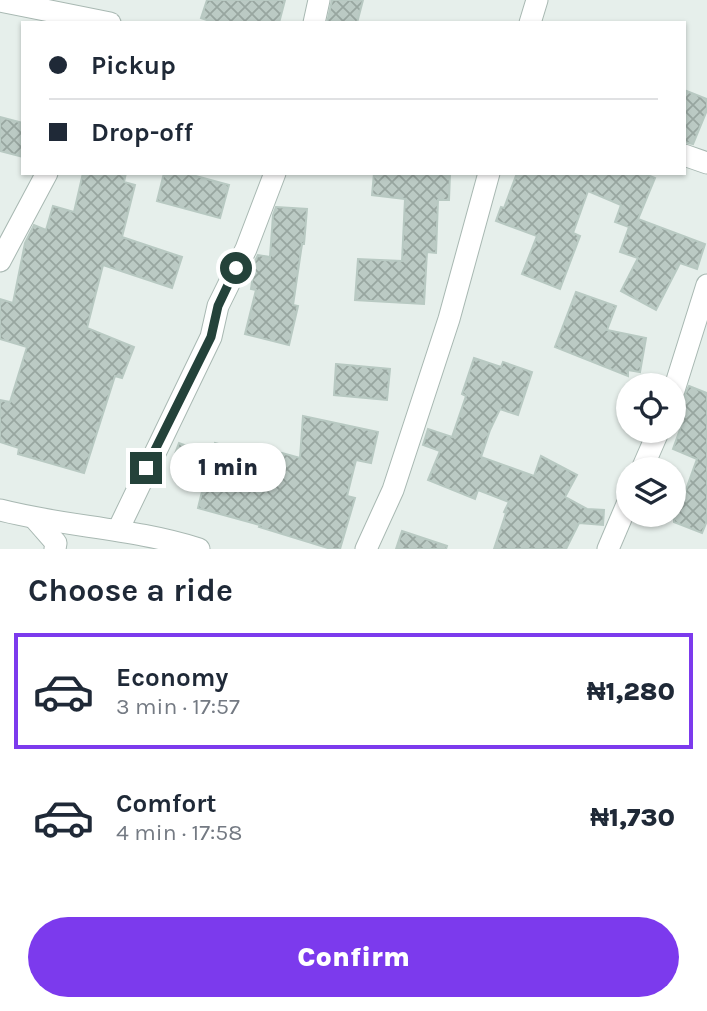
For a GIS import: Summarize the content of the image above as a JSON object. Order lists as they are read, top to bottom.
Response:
{
  "page": {
    "banner": ["Pickup", "Drop-off"],
    "bubble": "1 min",
    "heading": "Choose a ride",
    "list": [
      {
        "name": "Economy",
        "note": "3 min · 17:57",
        "value": "₦1,280"
      },
      {
        "name": "Comfort",
        "note": "4 min · 17:58",
        "value": "₦1,730"
      }
    ],
    "buttons": "Confirm"
  }
}
